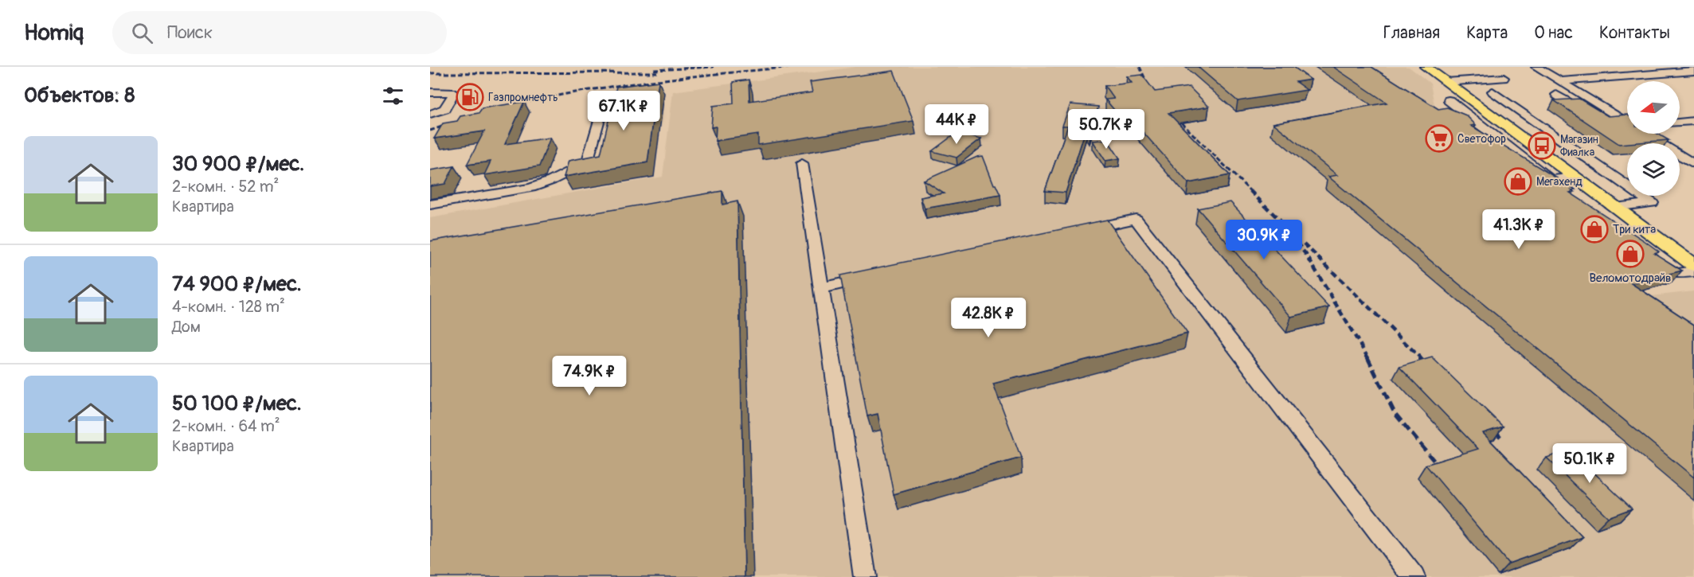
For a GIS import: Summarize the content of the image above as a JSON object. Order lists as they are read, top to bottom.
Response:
{
  "places": {
    "fuel station": ["Газпромнефть"],
    "supermarket": ["Светофор"],
    "bus stop": ["Магазин Фиалка"],
    "shop": ["Мегахенд", "Три кита", "Веломотодрайв"]
  },
  "north": "left",
  "page": {
    "header": "Homiq",
    "search": "Поиск",
    "nav": [
      "Главная",
      "Карта",
      "О нас",
      "Контакты"
    ],
    "heading": "Объектов: 8",
    "price": [
      "67.1K ₽",
      "44K ₽",
      "50.7K ₽",
      "41.3K ₽",
      "30.9K ₽",
      "42.8K ₽",
      "74.9K ₽",
      "50.1K ₽"
    ],
    "list": [
      {
        "name": "30 900 ₽/мес.",
        "note": "2-комн. · 52 m² · Квартира"
      },
      {
        "name": "74 900 ₽/мес.",
        "note": "4-комн. · 128 m² · Дом"
      },
      {
        "name": "50 100 ₽/мес.",
        "note": "2-комн. · 64 m² · Квартира"
      }
    ]
  }
}
